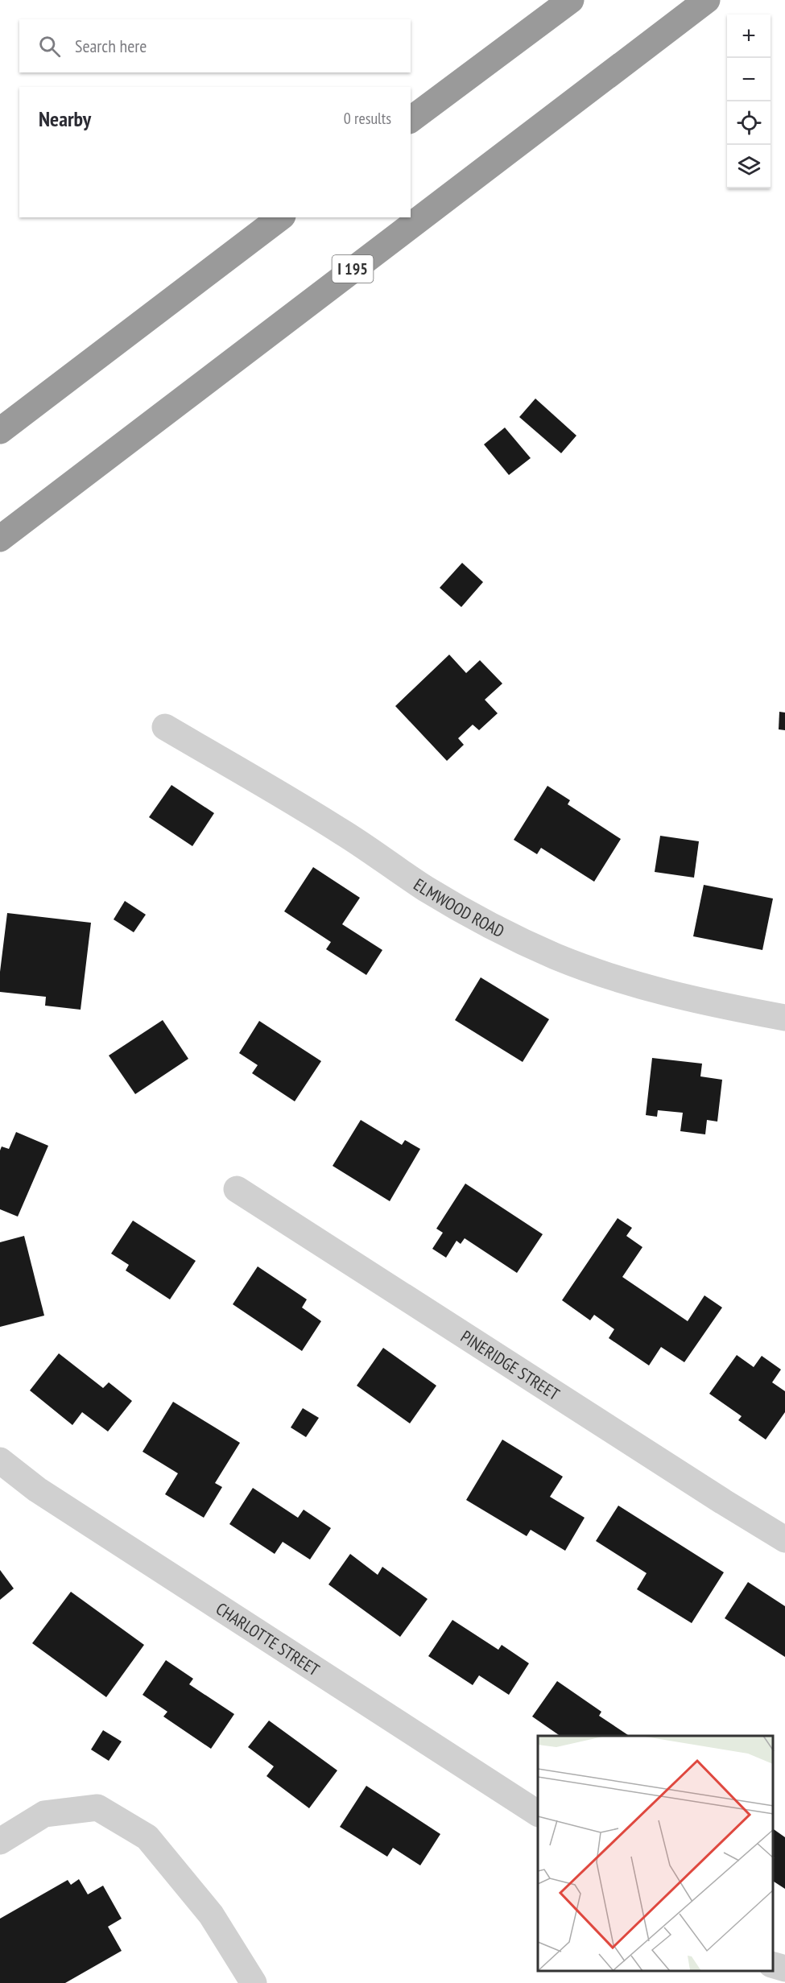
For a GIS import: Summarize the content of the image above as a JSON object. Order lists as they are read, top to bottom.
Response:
{
  "streets": {
    "highway": ["I 195"],
    "street": ["ELMWOOD ROAD", "PINERIDGE STREET", "CHARLOTTE STREET"]
  },
  "page": {
    "map_buttons": ["+", "−"],
    "search": "Search here",
    "heading": ["Nearby", "0 results"]
  }
}
